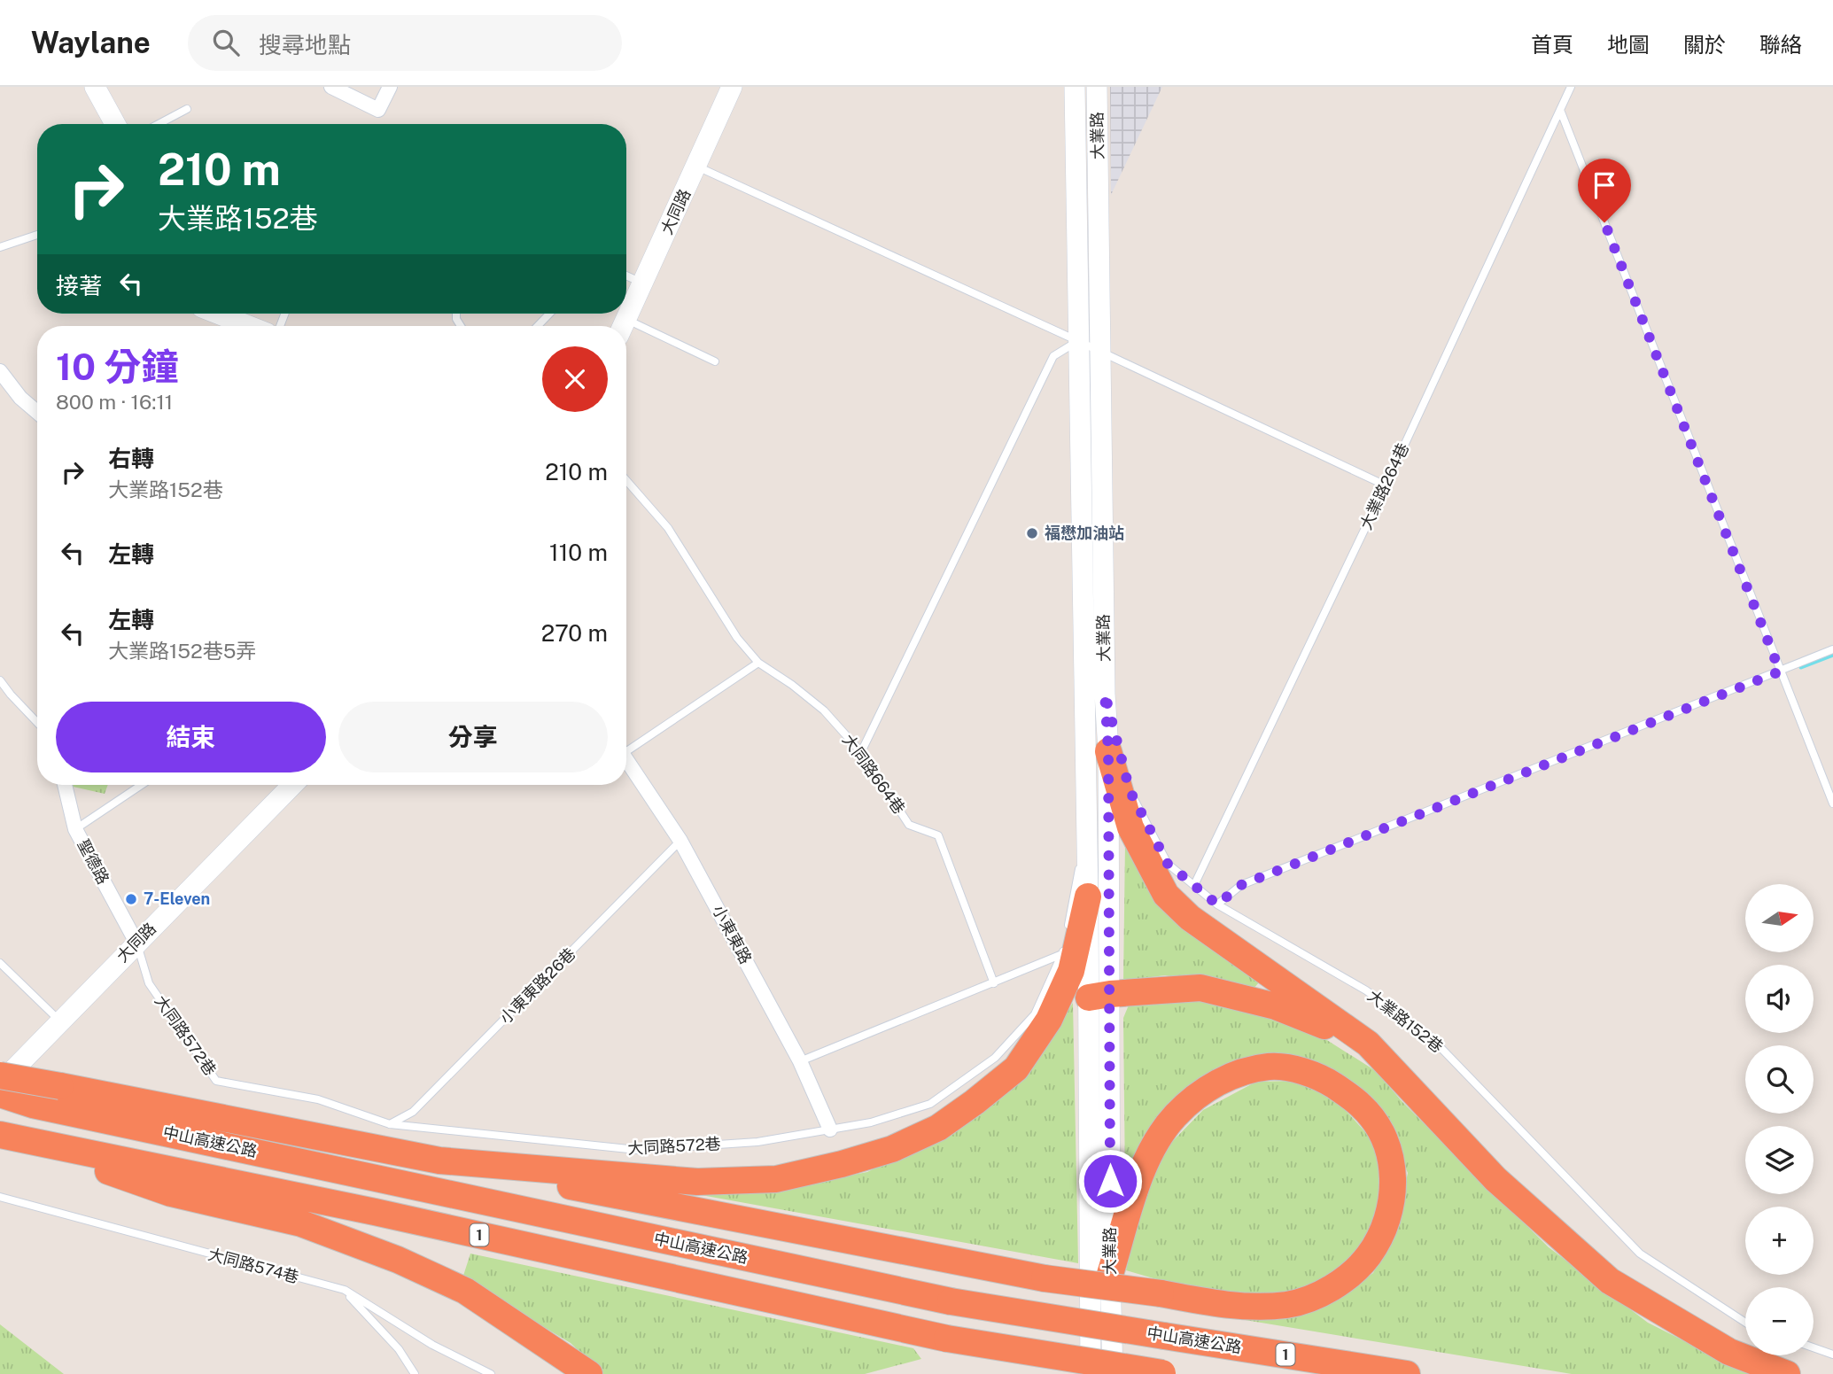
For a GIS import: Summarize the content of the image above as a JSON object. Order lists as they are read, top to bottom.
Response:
{
  "streets": {
    "highway": ["中山高速公路", "1"],
    "main road": ["大業路", "大同路"],
    "street": ["聖德路", "小東東路"],
    "lane": [
      "大業路264巷",
      "大同路664巷",
      "小東東路26巷",
      "大業路152巷",
      "大同路572巷",
      "大同路574巷"
    ]
  },
  "crossings": [
    ["大同路", "聖德路"],
    ["大同路", "大同路572巷"],
    ["大業路264巷", "大業路152巷"],
    ["聖德路", "大同路572巷"],
    ["小東東路", "小東東路26巷"],
    ["小東東路", "大同路572巷"],
    ["小東東路26巷", "大同路572巷"]
  ],
  "places": ["福懋加油站", "7-Eleven"],
  "north": "right",
  "page": {
    "header": "Waylane",
    "search": "搜尋地點",
    "nav": [
      "首頁",
      "地圖",
      "關於",
      "聯絡"
    ],
    "turn": ["210 m", "大業路152巷"],
    "then": "接著",
    "heading": ["10 分鐘", "800 m · 16:11"],
    "list": [
      {
        "name": "右轉",
        "note": "大業路152巷",
        "value": "210 m"
      },
      {
        "name": "左轉",
        "value": "110 m"
      },
      {
        "name": "左轉",
        "note": "大業路152巷5弄",
        "value": "270 m"
      }
    ],
    "buttons": ["結束", "分享"],
    "map_buttons": ["+", "−"]
  }
}
